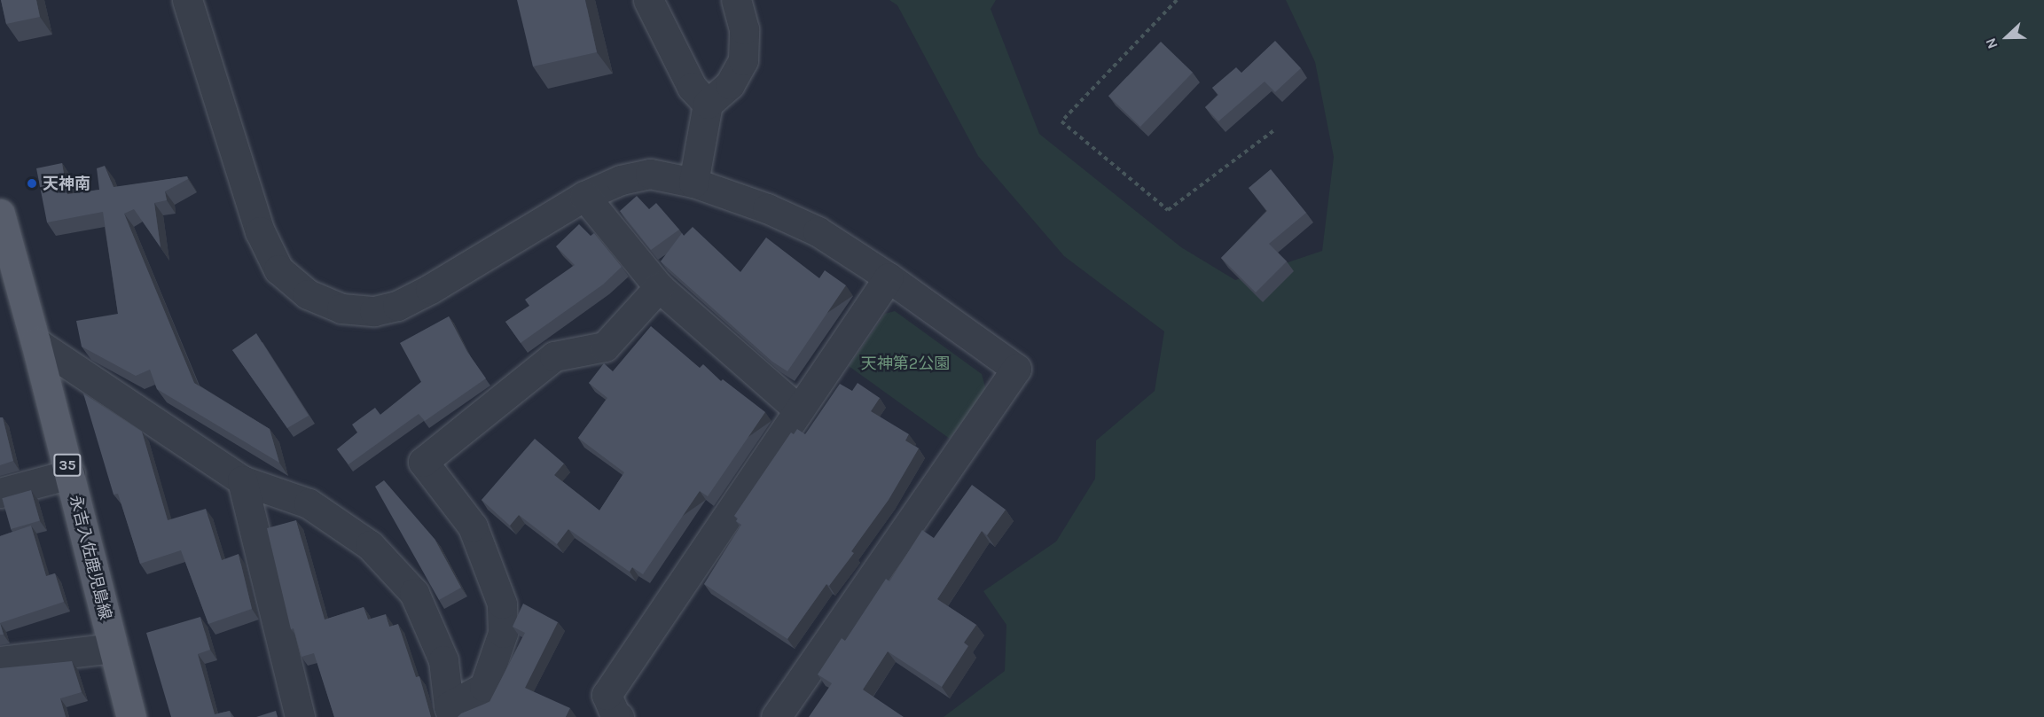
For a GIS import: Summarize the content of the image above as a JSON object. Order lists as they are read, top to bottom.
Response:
{
  "streets": {
    "main road": ["35", "永吉入佐鹿児島線"]
  },
  "parks": ["天神第2公園"],
  "places": ["天神南"],
  "north": "left"
}
